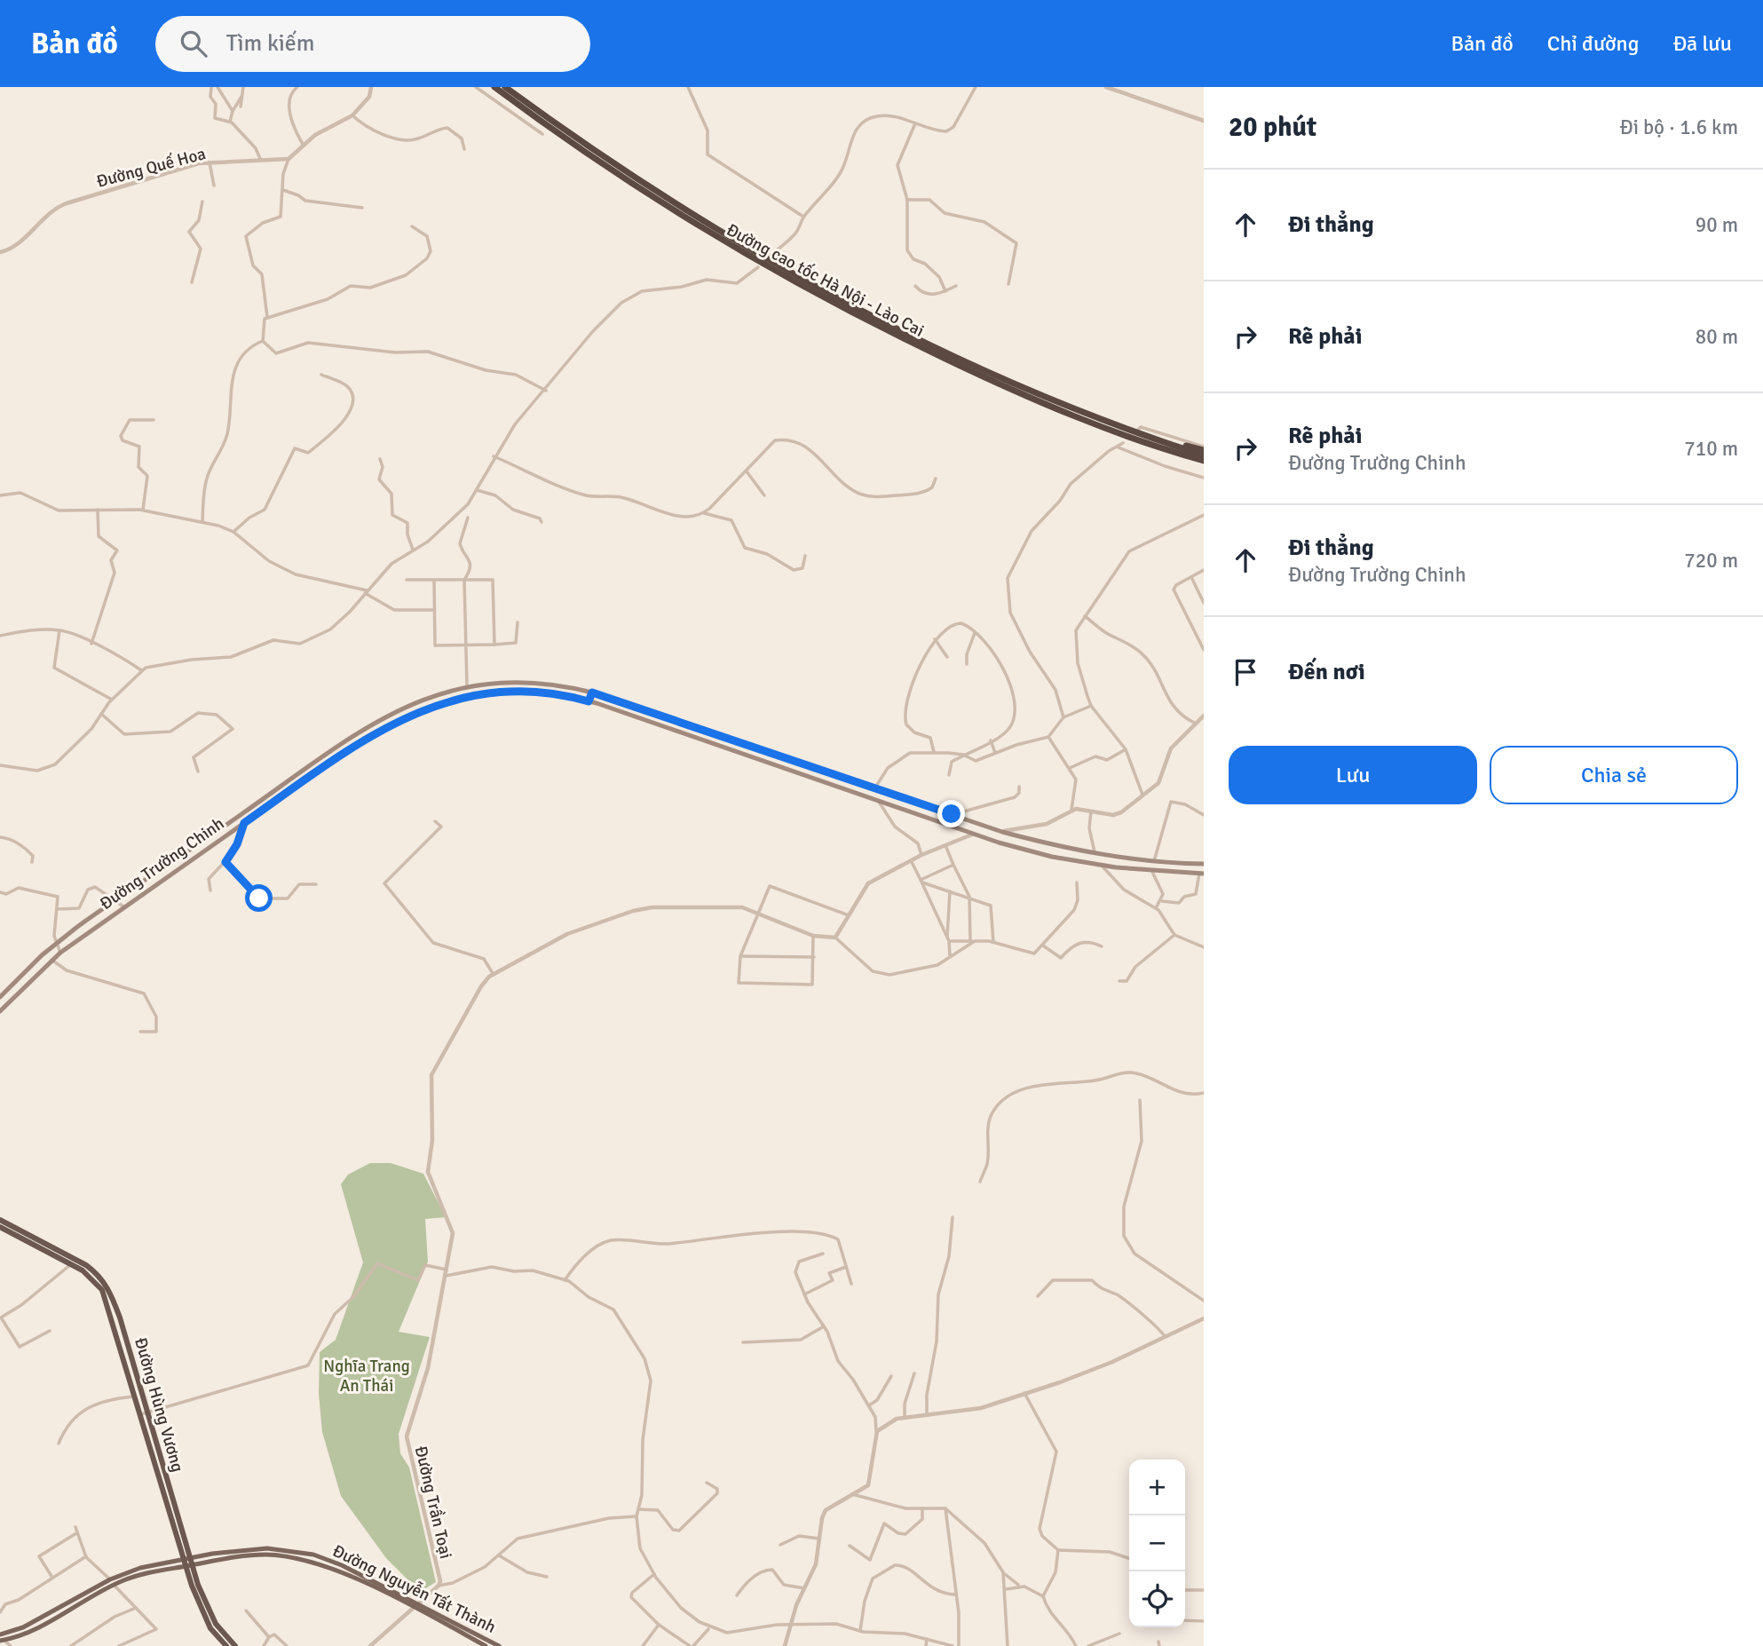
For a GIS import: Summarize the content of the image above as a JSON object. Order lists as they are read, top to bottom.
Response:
{
  "streets": {
    "highway": ["Đường cao tốc Hà Nội - Lào Cai", "Đường Hùng Vương"],
    "main road": ["Đường Trường Chinh", "Đường Nguyễn Tất Thành"],
    "street": ["Đường Quế Hoa", "Đường Trần Toại"]
  },
  "crossings": [
    ["Đường Hùng Vương", "Đường Nguyễn Tất Thành"],
    ["Đường Trần Toại", "Đường Nguyễn Tất Thành"]
  ],
  "parks": ["Nghĩa Trang An Thái"],
  "page": {
    "header": "Bản đồ",
    "search": "Tìm kiếm",
    "nav": ["Bản đồ", "Chỉ đường", "Đã lưu"],
    "heading": ["20 phút", "Đi bộ · 1.6 km"],
    "list": [
      ["Đi thẳng", "90 m"],
      ["Rẽ phải", "80 m"],
      ["Rẽ phải", "Đường Trường Chinh", "710 m"],
      ["Đi thẳng", "Đường Trường Chinh", "720 m"],
      "Đến nơi"
    ],
    "buttons": ["Lưu", "Chia sẻ"],
    "map_buttons": ["+", "−"]
  }
}
